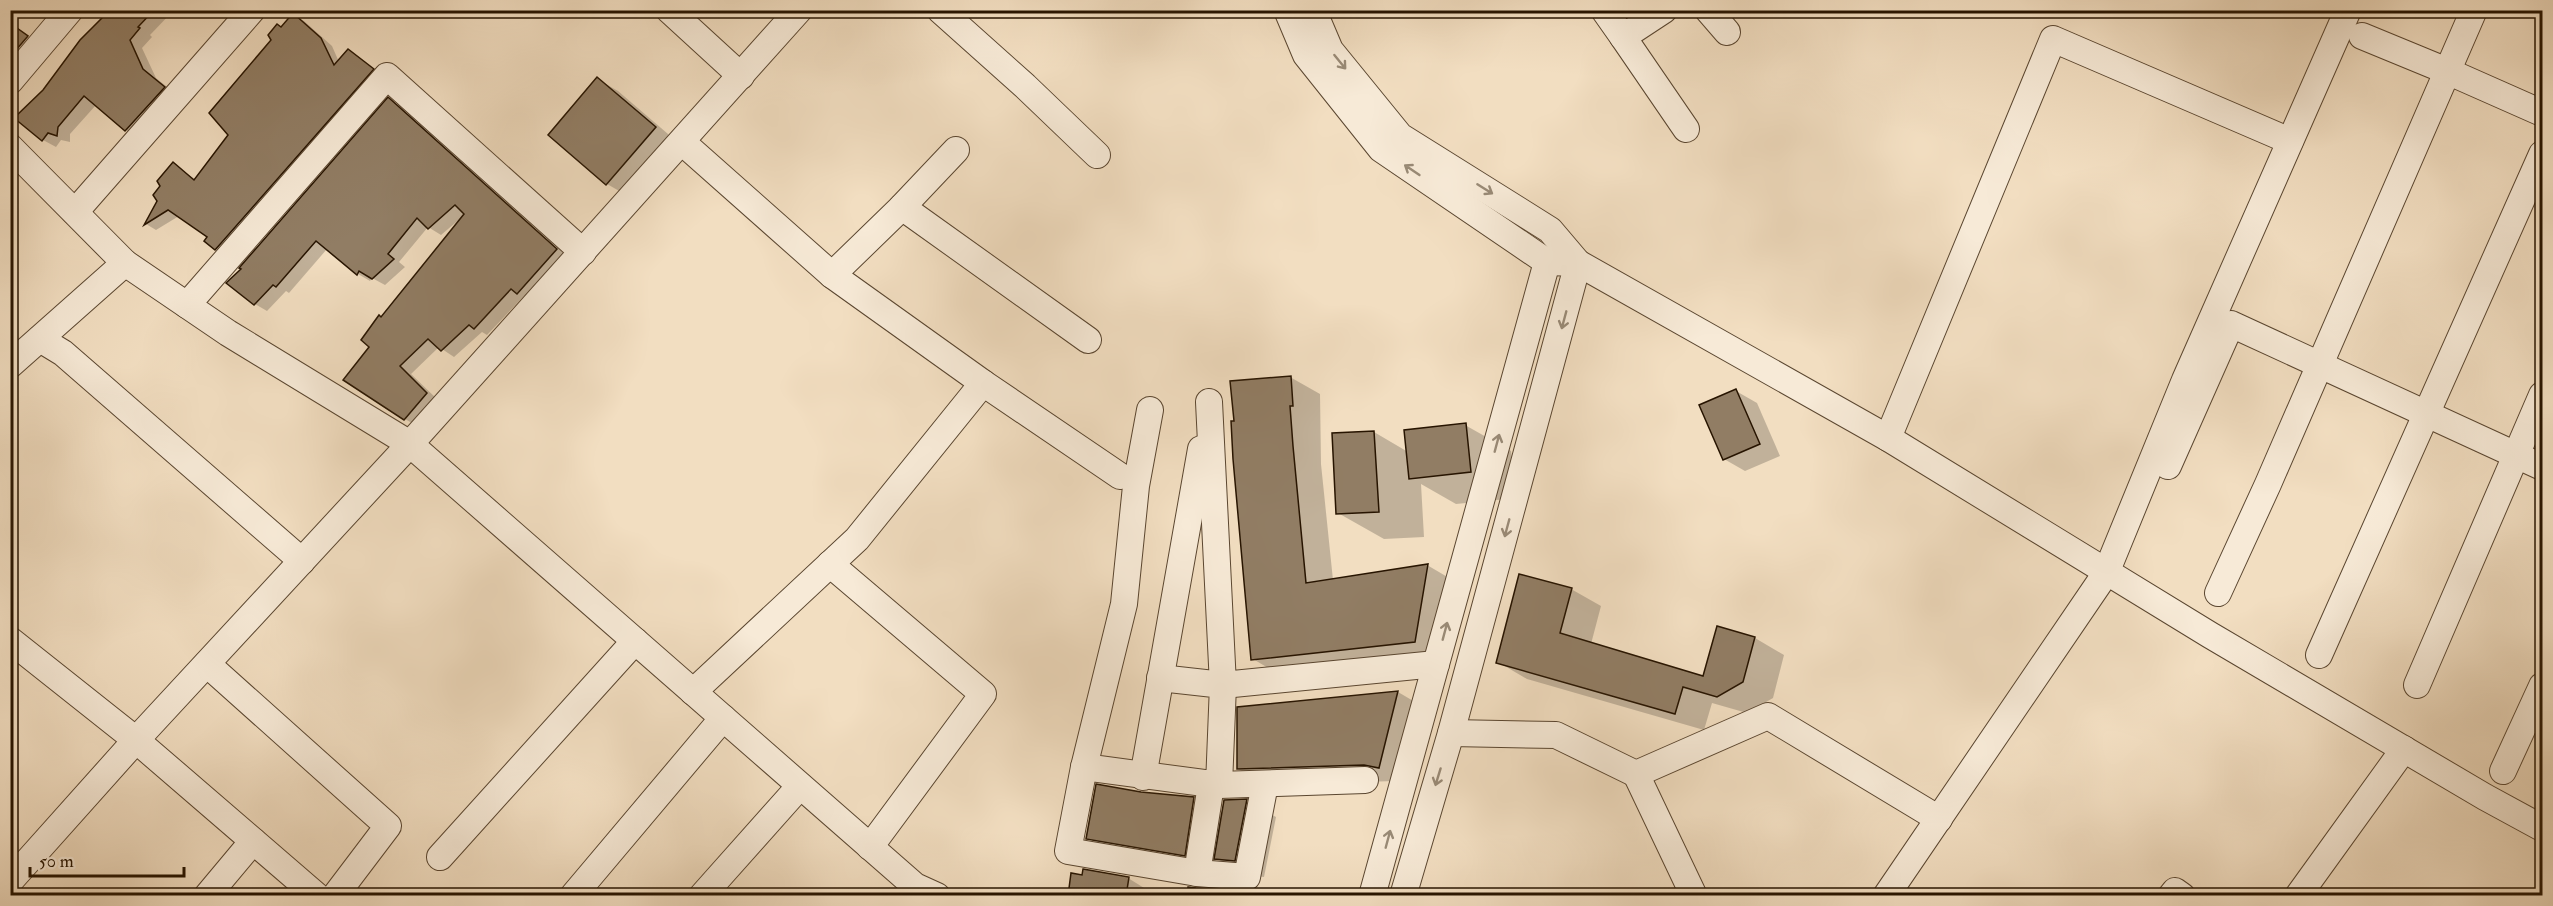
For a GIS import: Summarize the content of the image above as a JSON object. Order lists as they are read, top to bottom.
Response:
{
  "scale_bar": "50 m"
}
